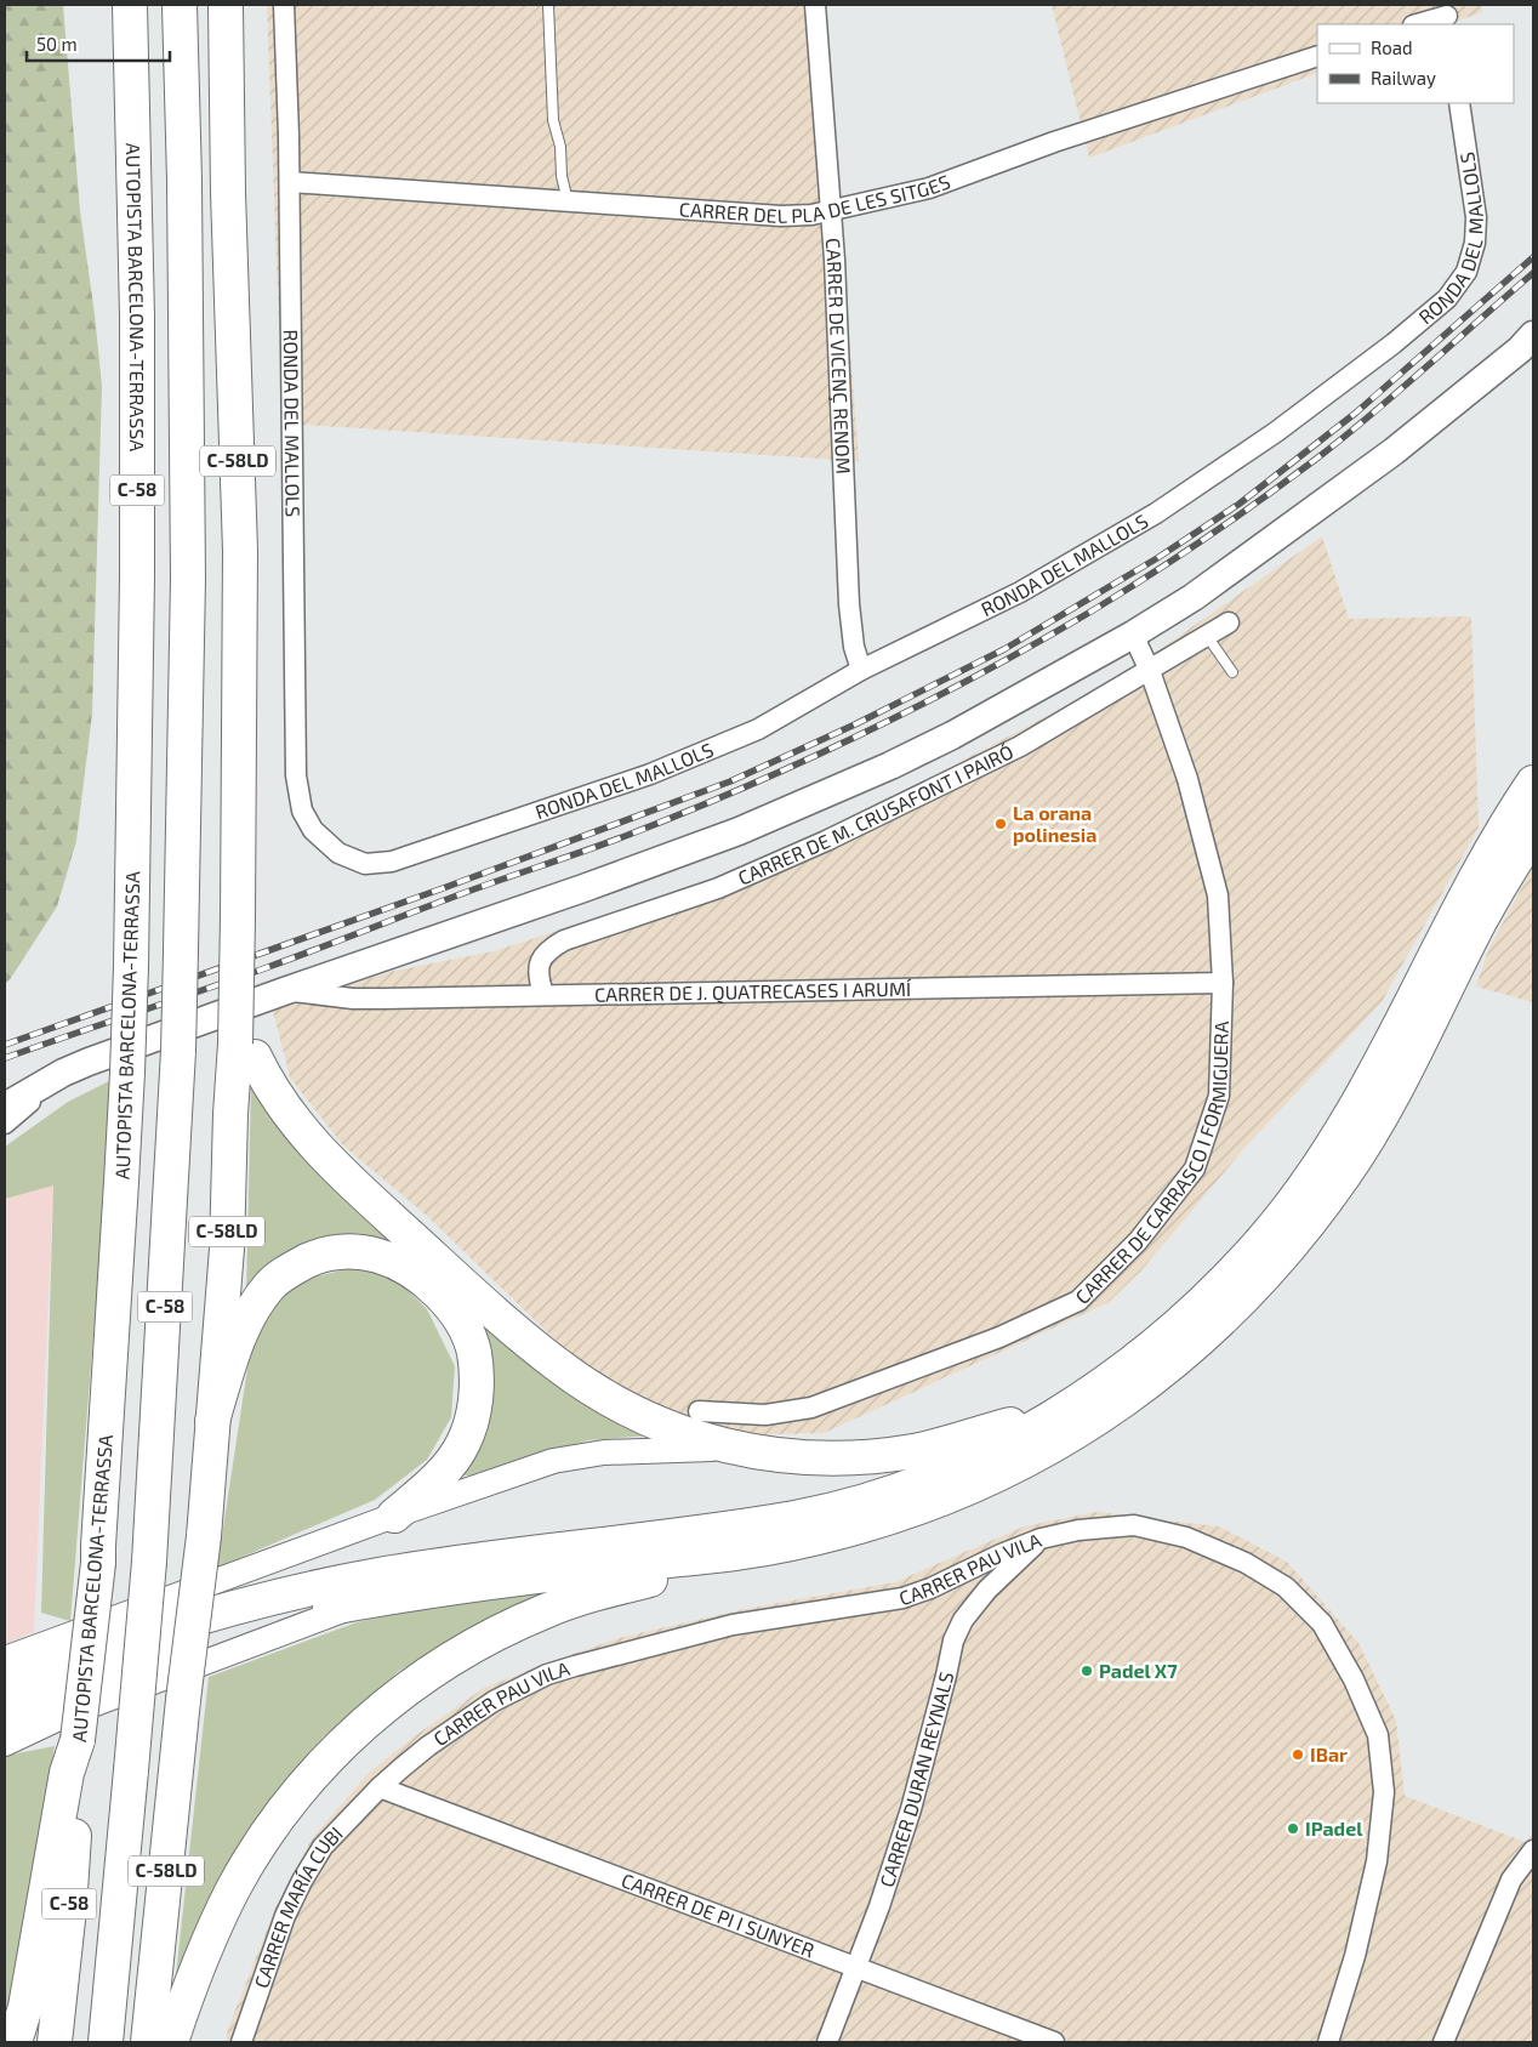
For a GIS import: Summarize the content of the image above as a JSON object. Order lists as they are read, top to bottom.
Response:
{
  "streets": {
    "highway": ["AUTOPISTA BARCELONA-TERRASSA", "C-58LD", "C-58"],
    "street": [
      "CARRER DEL PLA DE LES SITGES",
      "RONDA DEL MALLOLS",
      "CARRER DE VICENÇ RENOM",
      "CARRER DE M. CRUSAFONT I PAIRÓ",
      "CARRER DE J. QUATRECASES I ARUMÍ",
      "CARRER DE CARRASCO I FORMIGUERA",
      "CARRER PAU VILA",
      "CARRER DURAN REYNALS",
      "CARRER MARÍA CUBI",
      "CARRER DE PI I SUNYER"
    ]
  },
  "crossings": [
    ["CARRER DEL PLA DE LES SITGES", "RONDA DEL MALLOLS"],
    ["CARRER DEL PLA DE LES SITGES", "CARRER DE VICENÇ RENOM"],
    ["RONDA DEL MALLOLS", "CARRER DE VICENÇ RENOM"],
    ["CARRER DE M. CRUSAFONT I PAIRÓ", "CARRER DE J. QUATRECASES I ARUMÍ"],
    ["CARRER DE M. CRUSAFONT I PAIRÓ", "CARRER DE CARRASCO I FORMIGUERA"],
    ["CARRER DE J. QUATRECASES I ARUMÍ", "CARRER DE CARRASCO I FORMIGUERA"],
    ["CARRER PAU VILA", "CARRER DURAN REYNALS"],
    ["CARRER PAU VILA", "CARRER MARÍA CUBI"],
    ["CARRER PAU VILA", "CARRER DE PI I SUNYER"],
    ["CARRER DURAN REYNALS", "CARRER DE PI I SUNYER"],
    ["CARRER MARÍA CUBI", "CARRER DE PI I SUNYER"]
  ],
  "places": [
    "La orana polinesia",
    "Padel X7",
    "IBar",
    "IPadel"
  ],
  "legend": ["Road", "Railway"],
  "scale_bar": "50 m"
}
